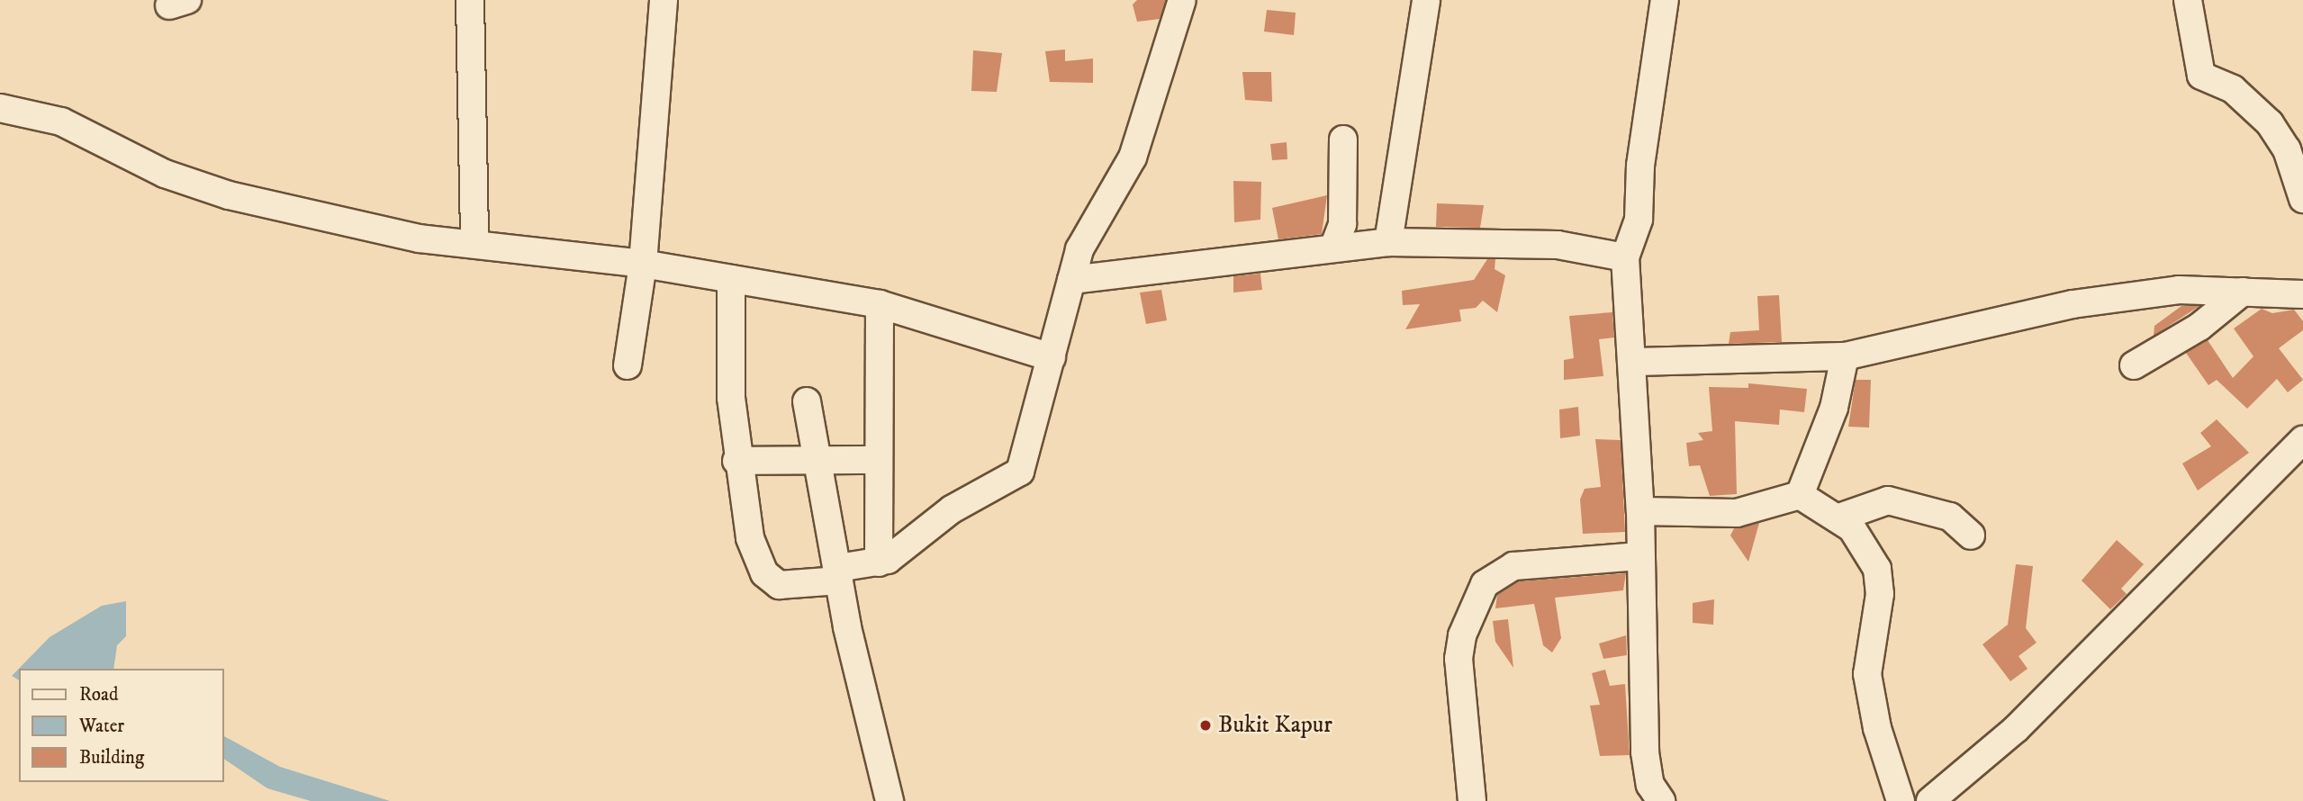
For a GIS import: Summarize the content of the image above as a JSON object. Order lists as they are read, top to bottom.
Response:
{
  "places": ["Bukit Kapur"],
  "legend": ["Road", "Water", "Building"]
}
